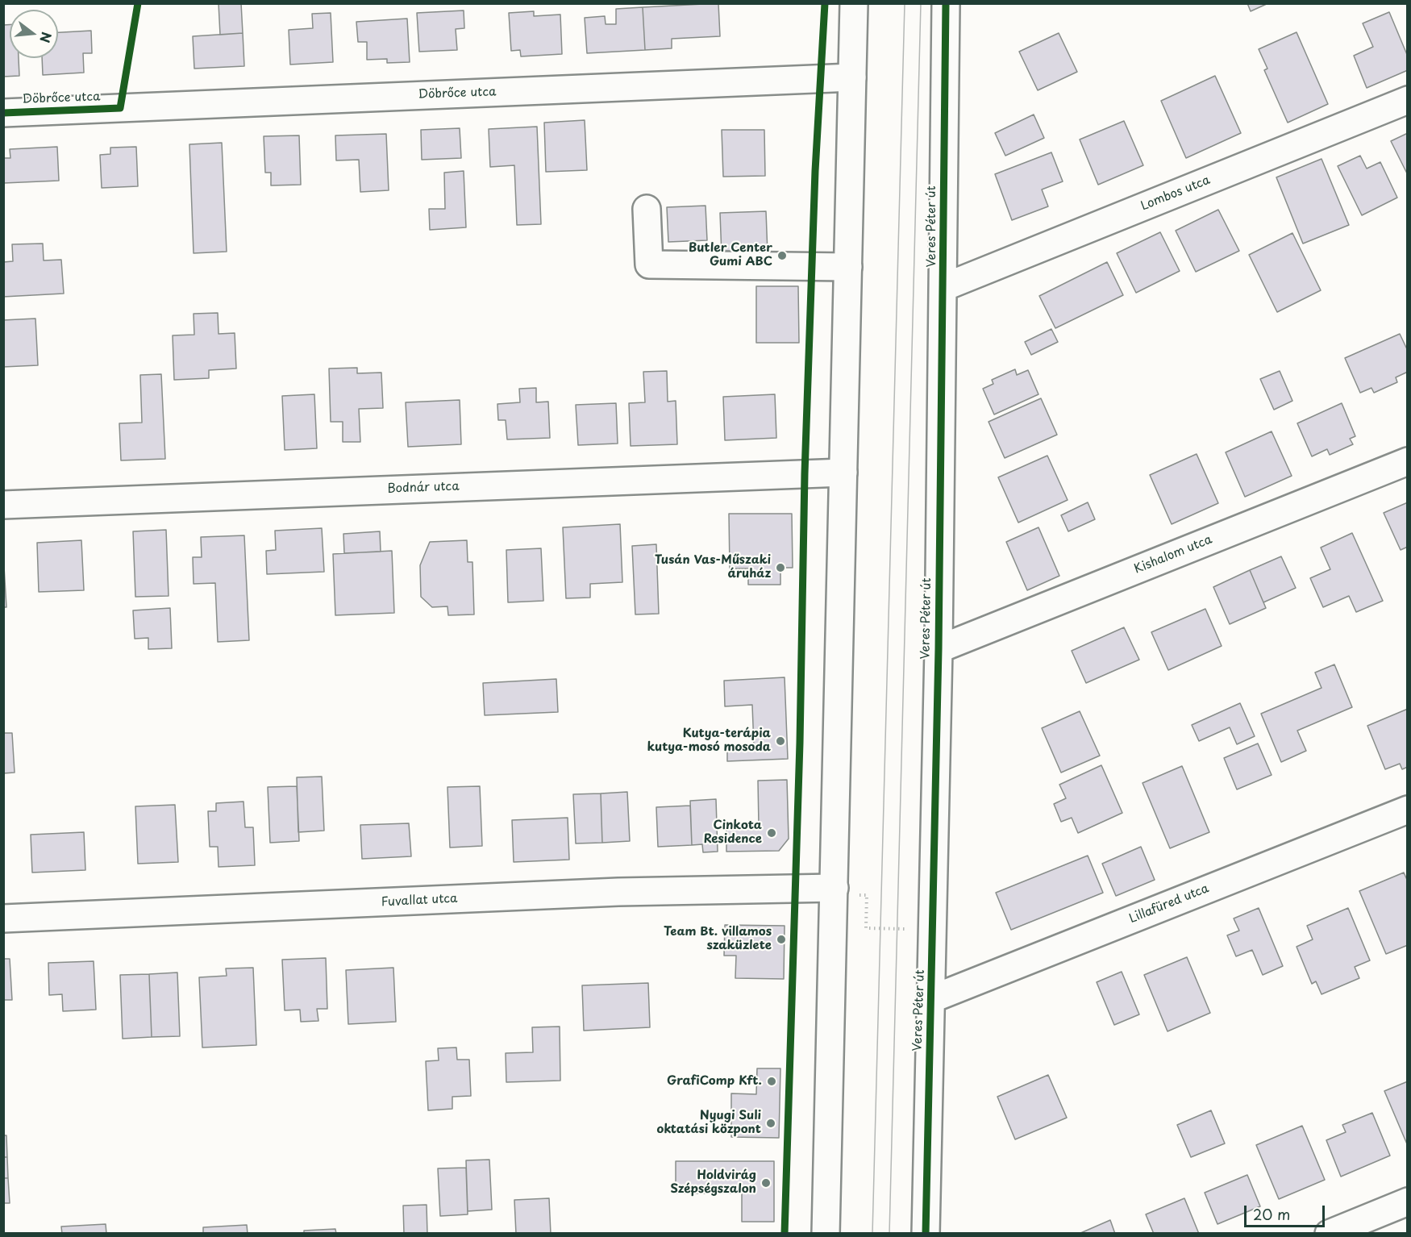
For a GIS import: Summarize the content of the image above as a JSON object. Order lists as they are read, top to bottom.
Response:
{
  "streets": {
    "street": [
      "Döbrőce utca",
      "Lombos utca",
      "Veres Péter út",
      "Bodnár utca",
      "Kishalom utca",
      "Fuvallat utca",
      "Lillafüred utca"
    ]
  },
  "crossings": [
    ["Lombos utca", "Veres Péter út"],
    ["Veres Péter út", "Kishalom utca"],
    ["Veres Péter út", "Lillafüred utca"]
  ],
  "places": [
    "Butler Center Gumi ABC",
    "Tusán Vas-Műszaki áruház",
    "Kutya-terápia kutya-mosó mosoda",
    "Cinkota Residence",
    "Team Bt. villamos szaküzlete",
    "GrafiComp Kft.",
    "Nyugi Suli oktatási központ",
    "Holdvirág Szépségszalon"
  ],
  "scale_bar": "20 m",
  "north": "right"
}
